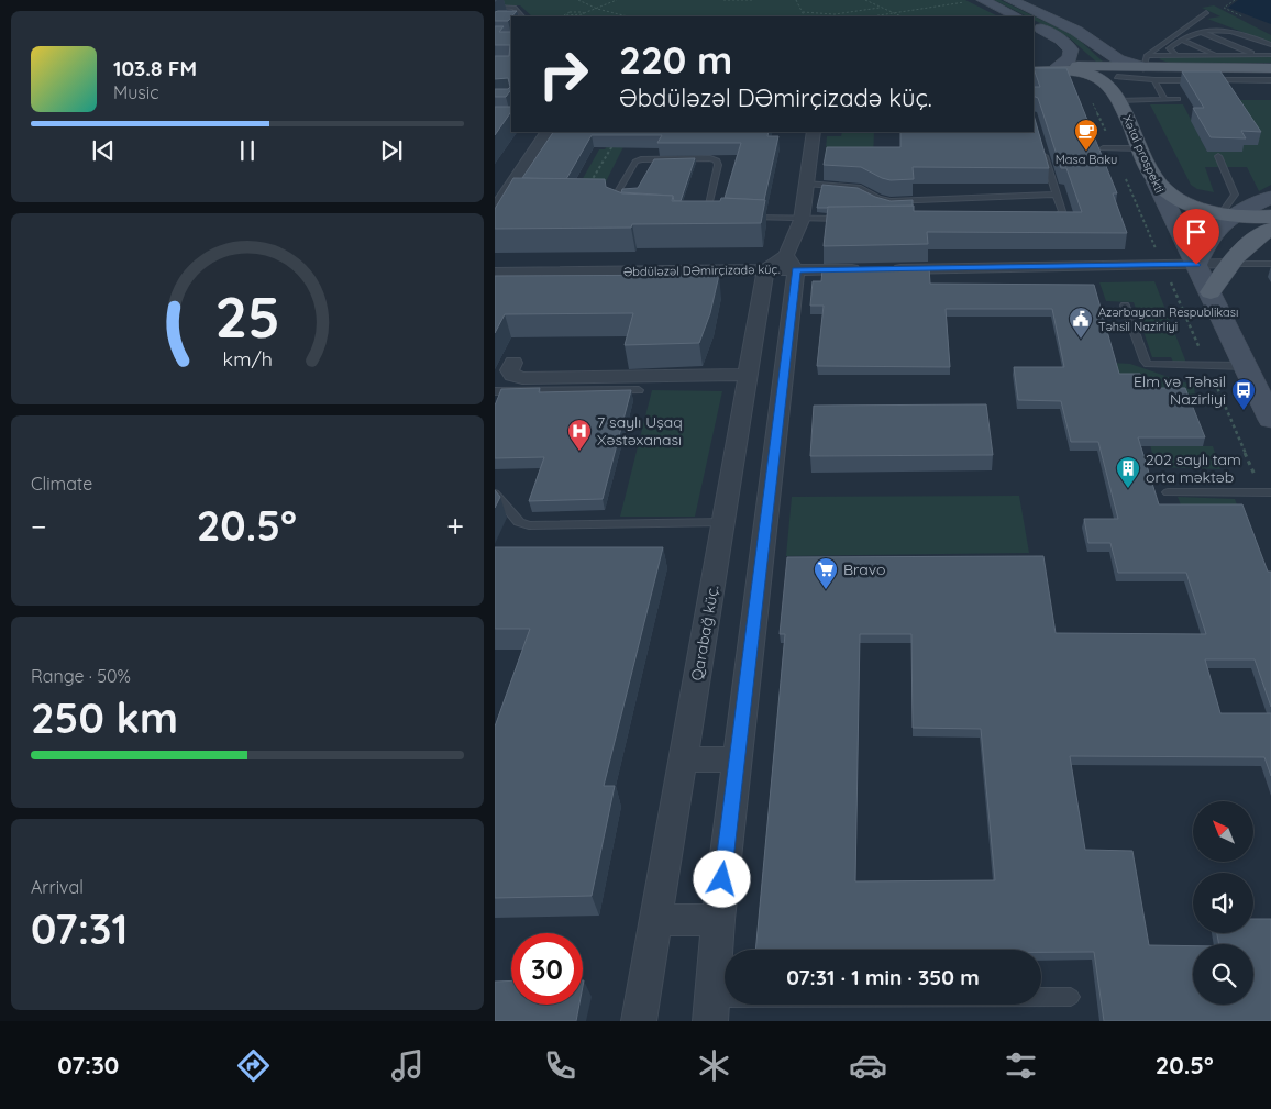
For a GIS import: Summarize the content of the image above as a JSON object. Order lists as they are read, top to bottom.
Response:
{
  "streets": {
    "main road": ["Xətai prospekti"],
    "street": ["Əbdüləzəl DƏmirçizadə küç.", "Qarabağ küç."]
  },
  "crossings": [
    ["Xətai prospekti", "Əbdüləzəl DƏmirçizadə küç."],
    ["Əbdüləzəl DƏmirçizadə küç.", "Qarabağ küç."]
  ],
  "places": {
    "cafe": ["Masa Baku"],
    "public building": ["Azərbaycan Respublikası Təhsil Nazirliyi"],
    "bus stop": ["Elm və Təhsil Nazirliyi"],
    "hospital": ["7 saylı Uşaq Xəstəxanası"],
    "building": ["202 saylı tam orta məktəb"],
    "supermarket": ["Bravo"]
  },
  "north": "top left",
  "page": {
    "turn": ["220 m", "Əbdüləzəl DƏmirçizadə küç."],
    "song": ["103.8 FM", "Music"],
    "tile": [
      "Climate",
      ["Range · 50%", "250 km"],
      ["Arrival", "07:31"]
    ],
    "heat": ["−", "20.5°", "+"],
    "limit": "30",
    "trip": "07:31 · 1 min · 350 m",
    "tabs": ["07:30", "20.5°"],
    "gauge": ["25", "km/h"]
  }
}
